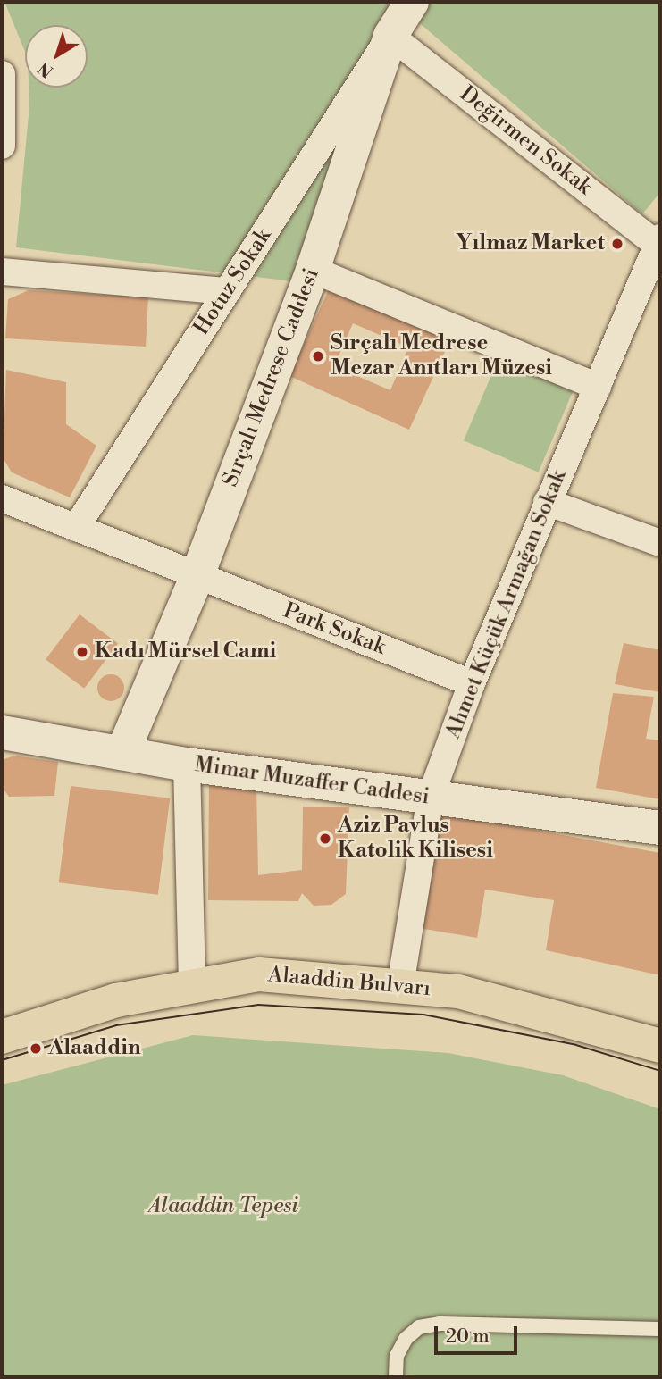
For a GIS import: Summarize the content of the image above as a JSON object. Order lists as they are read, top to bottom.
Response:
{
  "streets": {
    "main road": ["Alaaddin Bulvarı"],
    "street": [
      "Değirmen Sokak",
      "Hotuz Sokak",
      "Sırçalı Medrese Caddesi",
      "Ahmet Küçük Armağan Sokak",
      "Park Sokak",
      "Mimar Muzaffer Caddesi"
    ]
  },
  "crossings": [
    ["Değirmen Sokak", "Hotuz Sokak"],
    ["Değirmen Sokak", "Sırçalı Medrese Caddesi"],
    ["Değirmen Sokak", "Ahmet Küçük Armağan Sokak"],
    ["Hotuz Sokak", "Sırçalı Medrese Caddesi"],
    ["Hotuz Sokak", "Park Sokak"],
    ["Sırçalı Medrese Caddesi", "Park Sokak"],
    ["Sırçalı Medrese Caddesi", "Mimar Muzaffer Caddesi"],
    ["Ahmet Küçük Armağan Sokak", "Park Sokak"],
    ["Ahmet Küçük Armağan Sokak", "Mimar Muzaffer Caddesi"],
    ["Ahmet Küçük Armağan Sokak", "Alaaddin Bulvarı"]
  ],
  "parks": ["Alaaddin Tepesi"],
  "places": [
    "Yılmaz Market",
    "Sırçalı Medrese Mezar Anıtları Müzesi",
    "Kadı Mürsel Cami",
    "Aziz Pavlus Katolik Kilisesi",
    "Alaaddin"
  ],
  "scale_bar": "20 m",
  "north": "bottom left"
}
